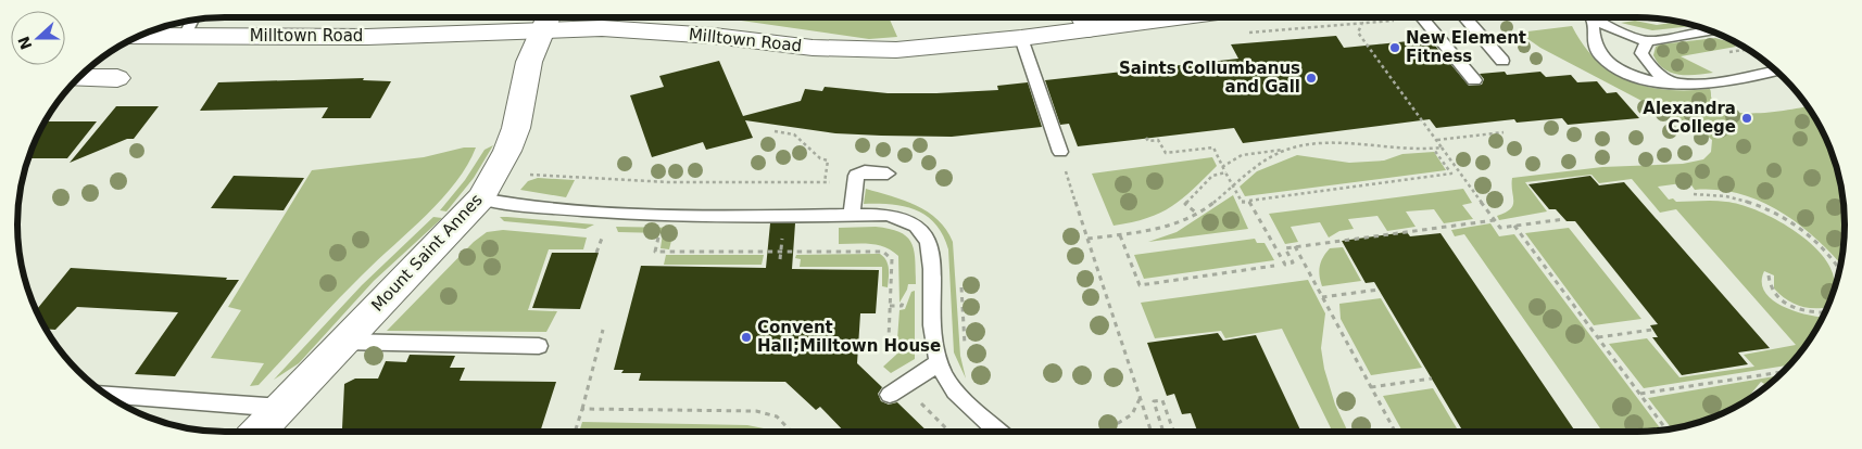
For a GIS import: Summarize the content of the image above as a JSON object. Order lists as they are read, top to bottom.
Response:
{
  "streets": {
    "main road": ["Milltown Road", "Mount Saint Annes"]
  },
  "crossings": [
    ["Milltown Road", "Mount Saint Annes"]
  ],
  "places": [
    "New Element Fitness",
    "Saints Collumbanus and Gall",
    "Alexandra College",
    "Convent Hall;Milltown House"
  ],
  "north": "left"
}
